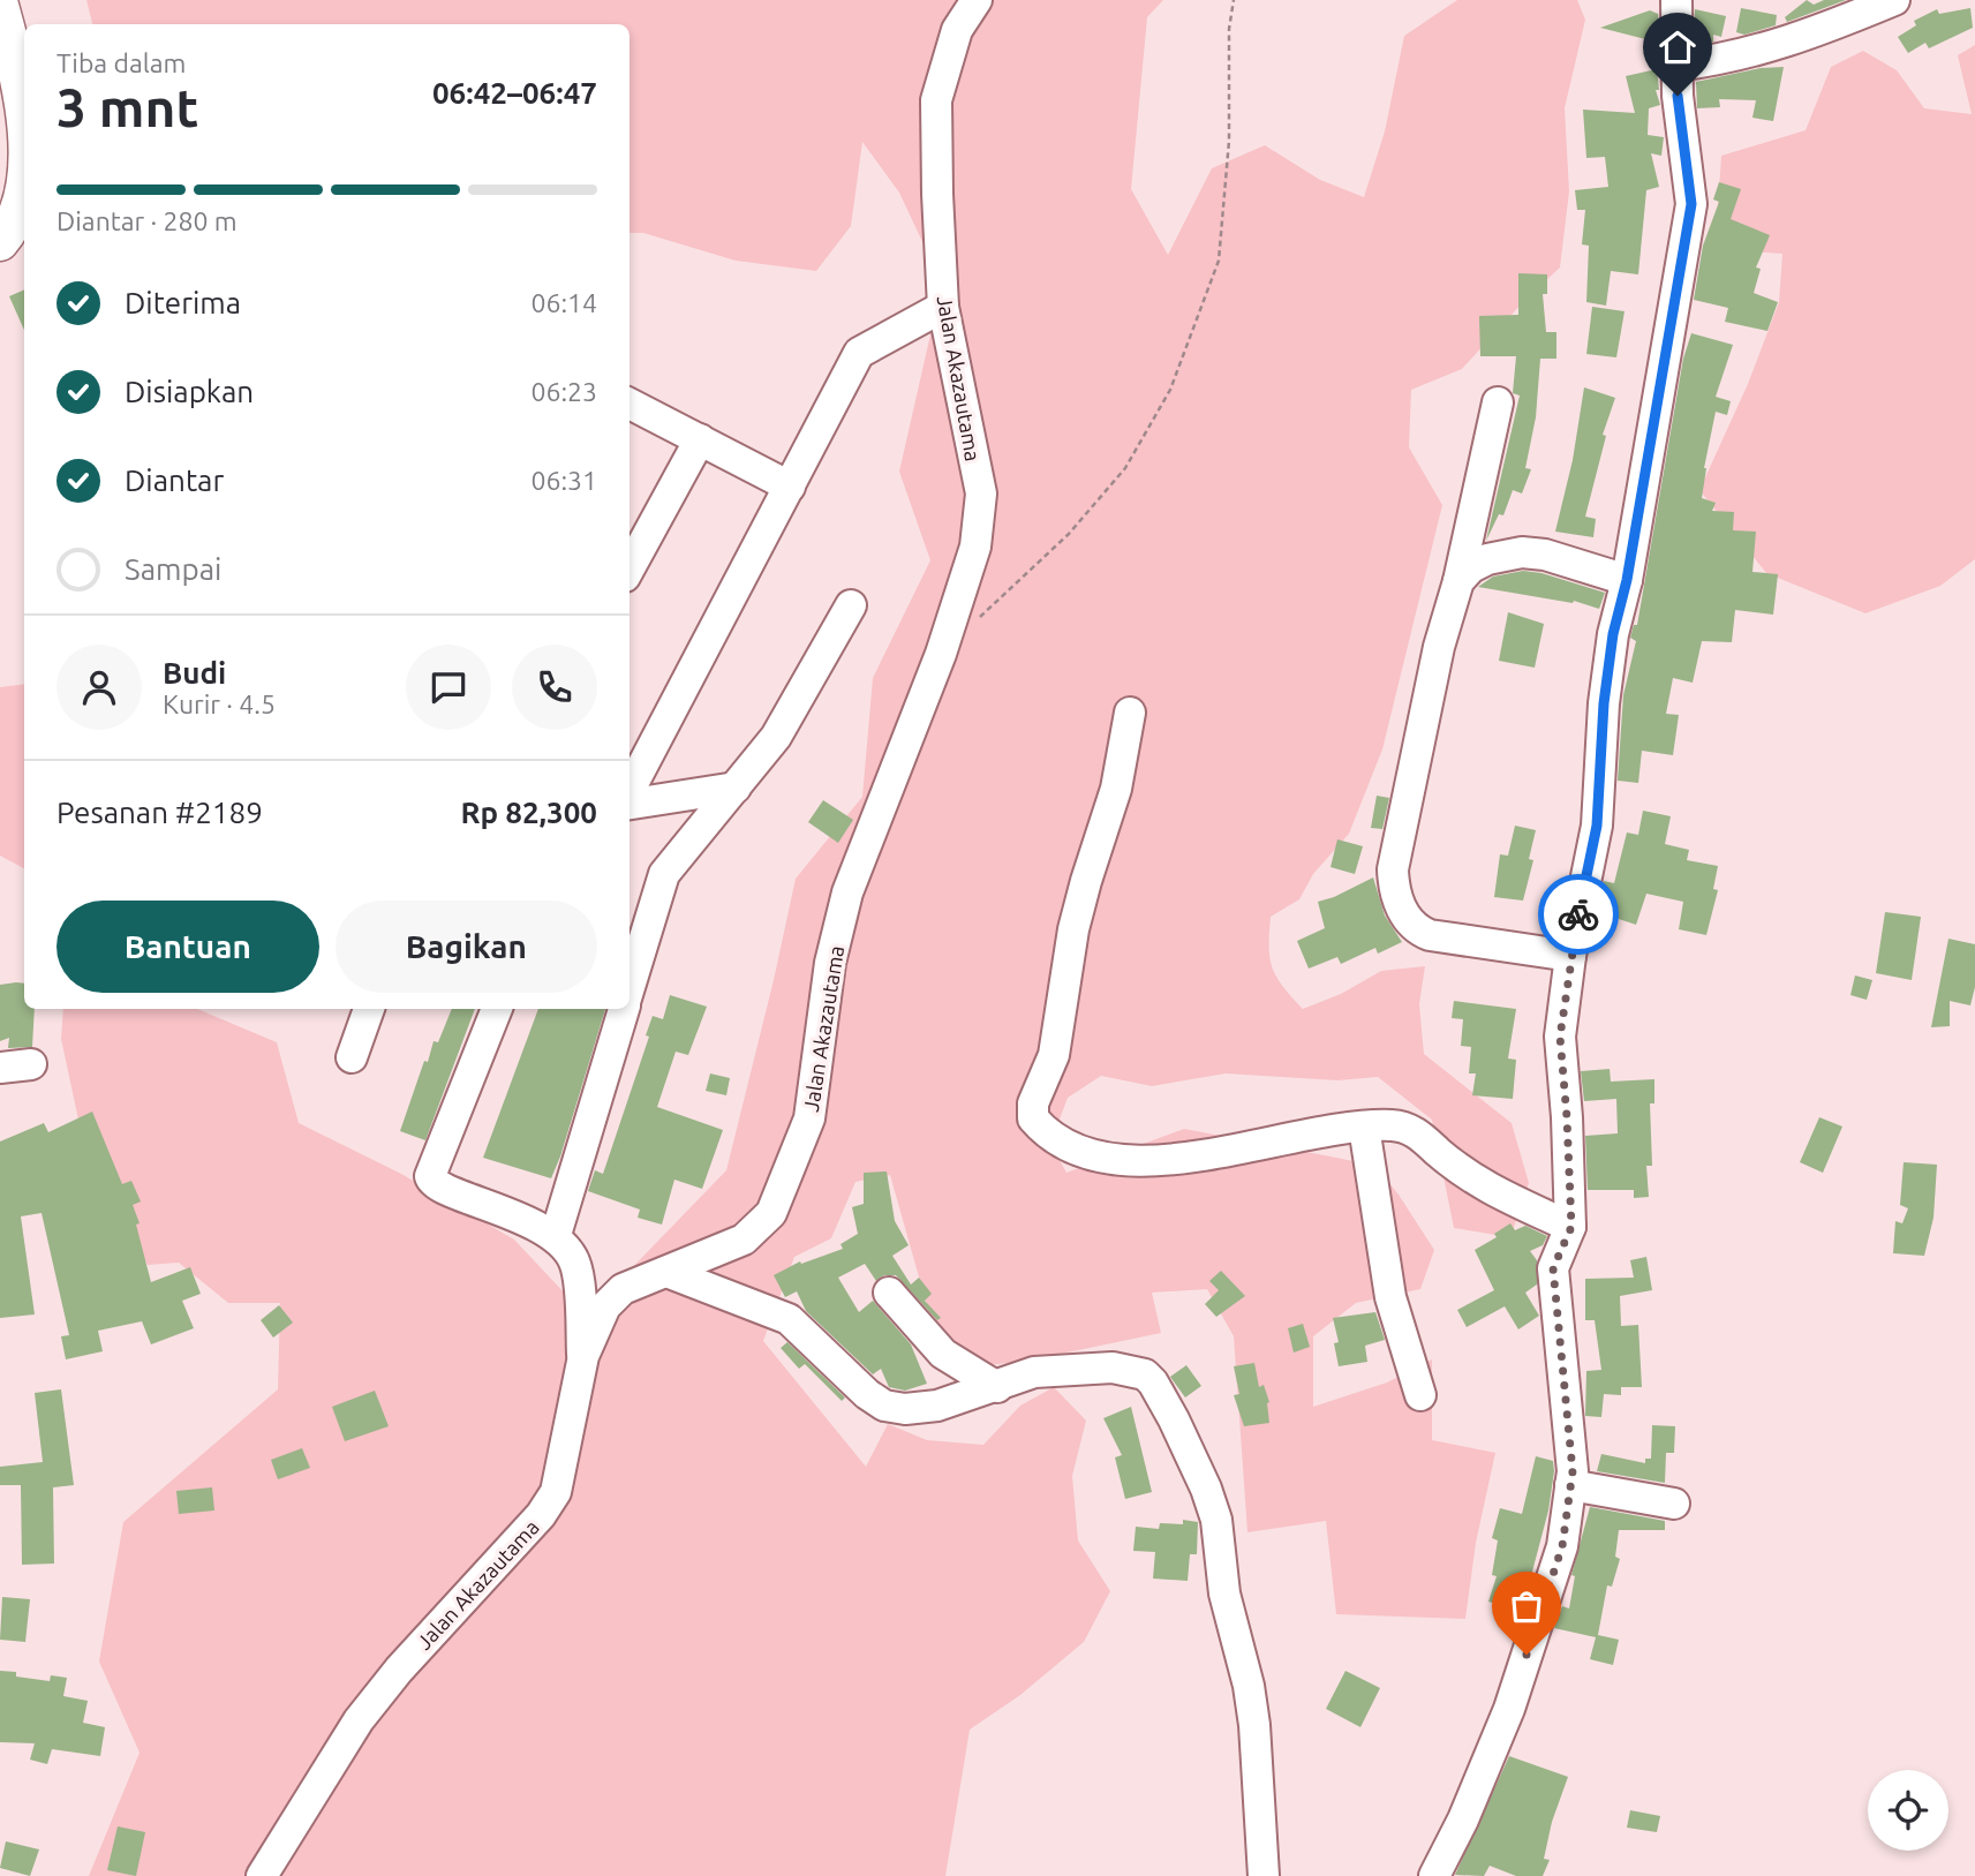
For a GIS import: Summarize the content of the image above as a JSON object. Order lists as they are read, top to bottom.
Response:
{
  "streets": {
    "street": ["Jalan Akazautama"]
  },
  "page": {
    "heading": ["3 mnt", "Tiba dalam", "06:42–06:47"],
    "panel": [
      "Budi",
      "Kurir · 4.5",
      "Pesanan #2189",
      "Rp 82,300"
    ],
    "bar": "Diantar · 280 m",
    "list": [
      ["Diterima", "06:14"],
      ["Disiapkan", "06:23"],
      ["Diantar", "06:31"],
      "Sampai"
    ],
    "buttons": ["Bantuan", "Bagikan"]
  }
}
